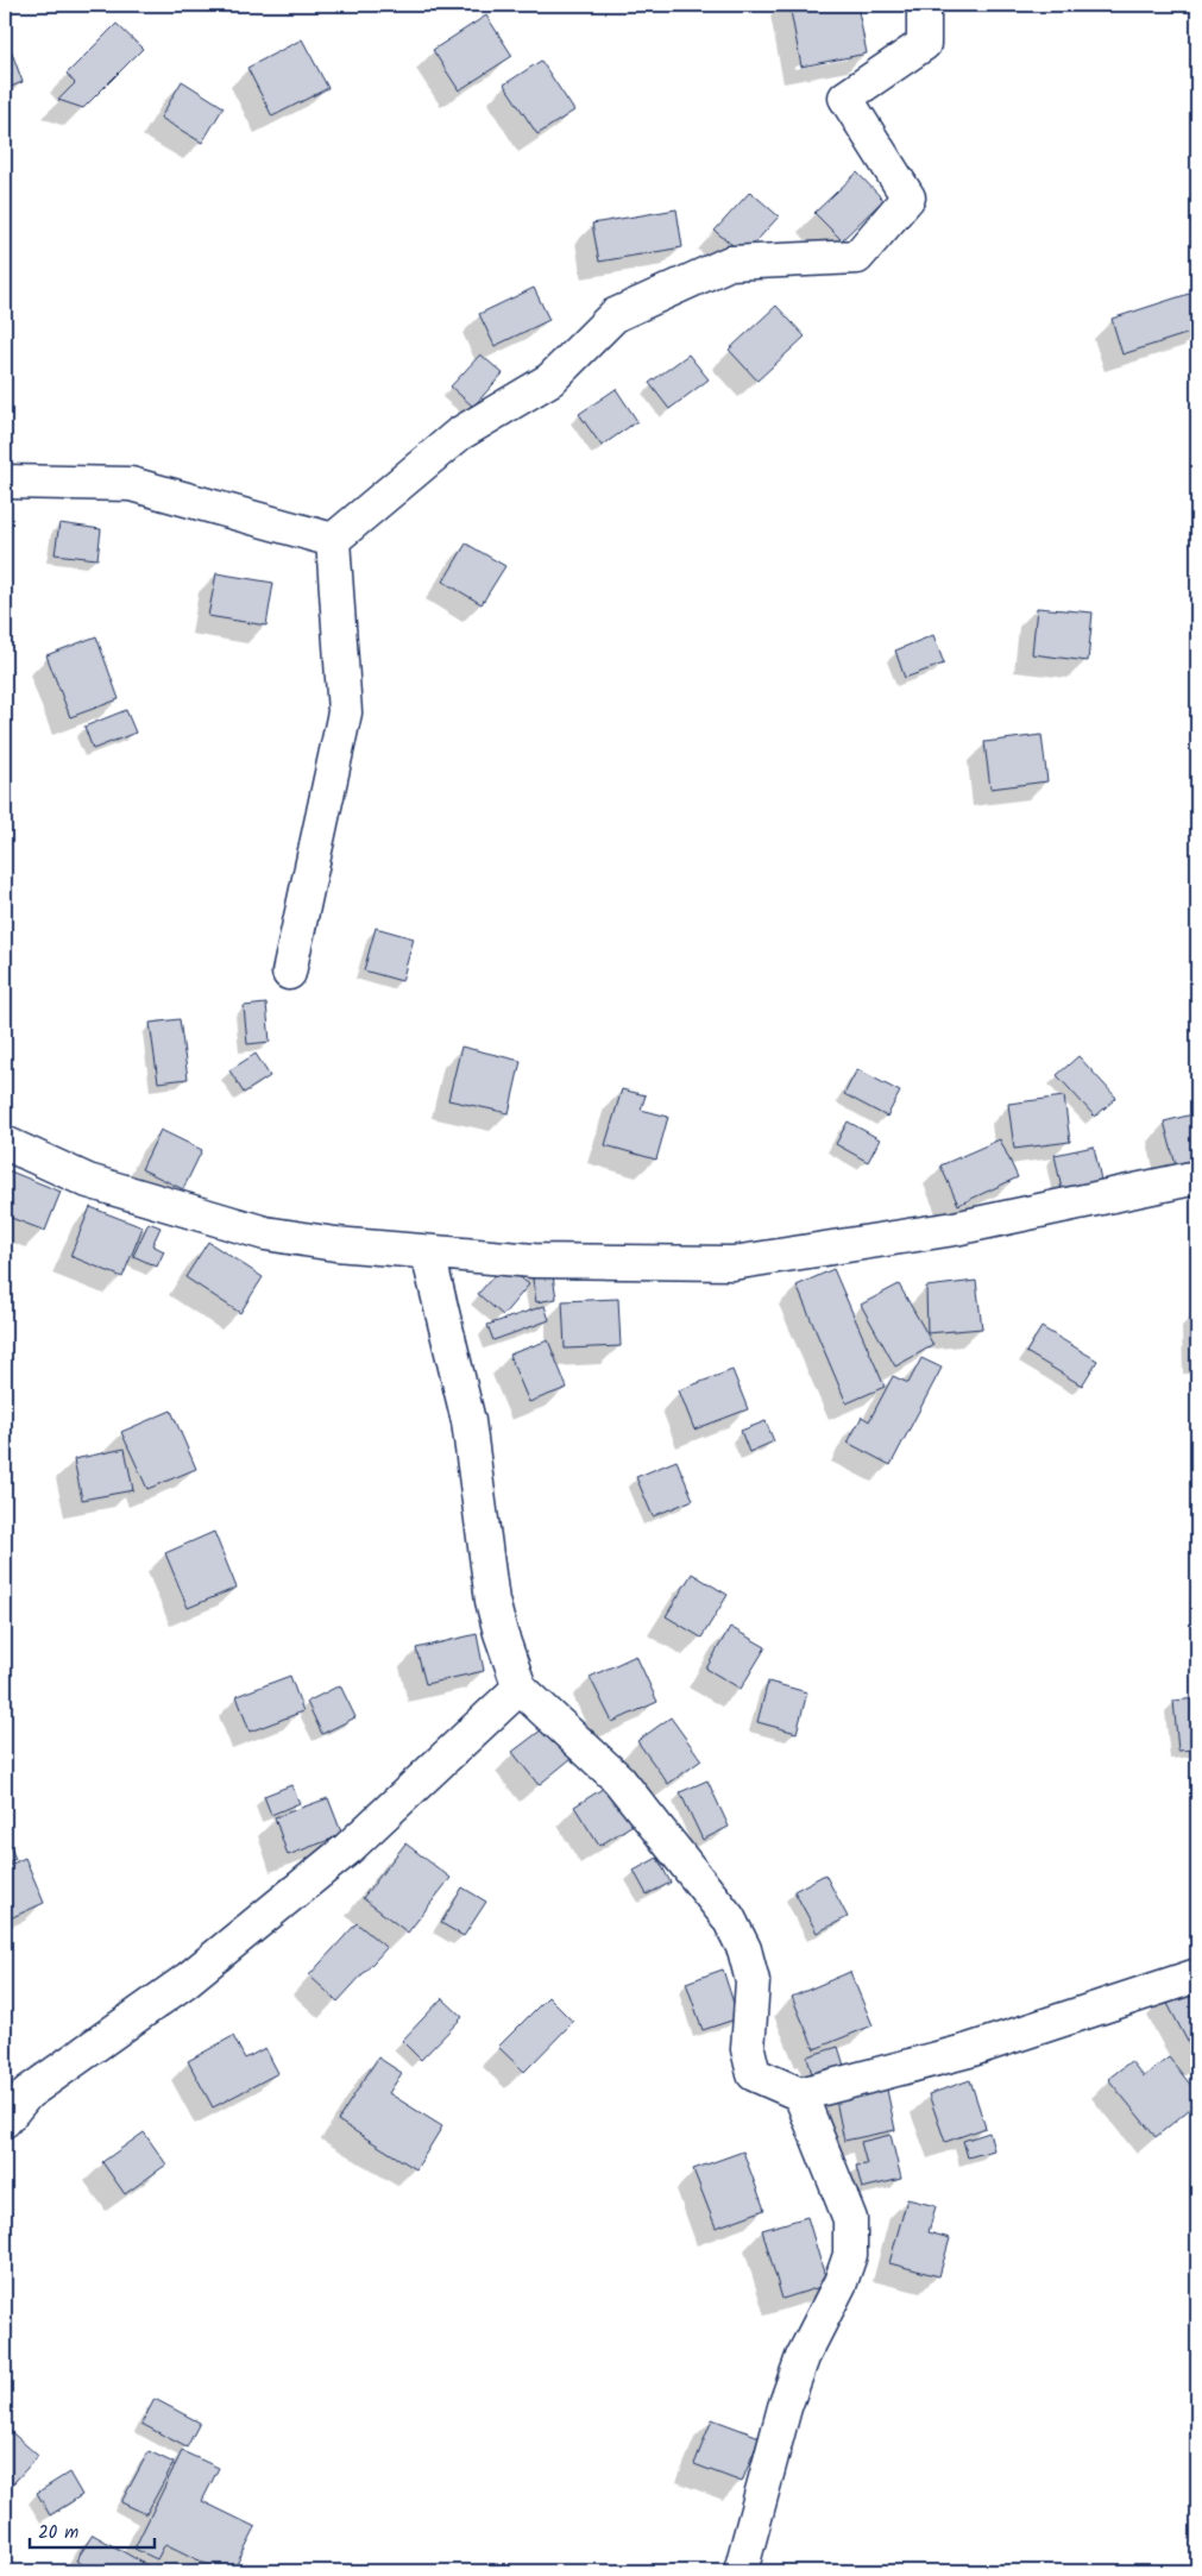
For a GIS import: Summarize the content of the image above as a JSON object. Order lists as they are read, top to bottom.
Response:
{
  "scale_bar": "20 m"
}
